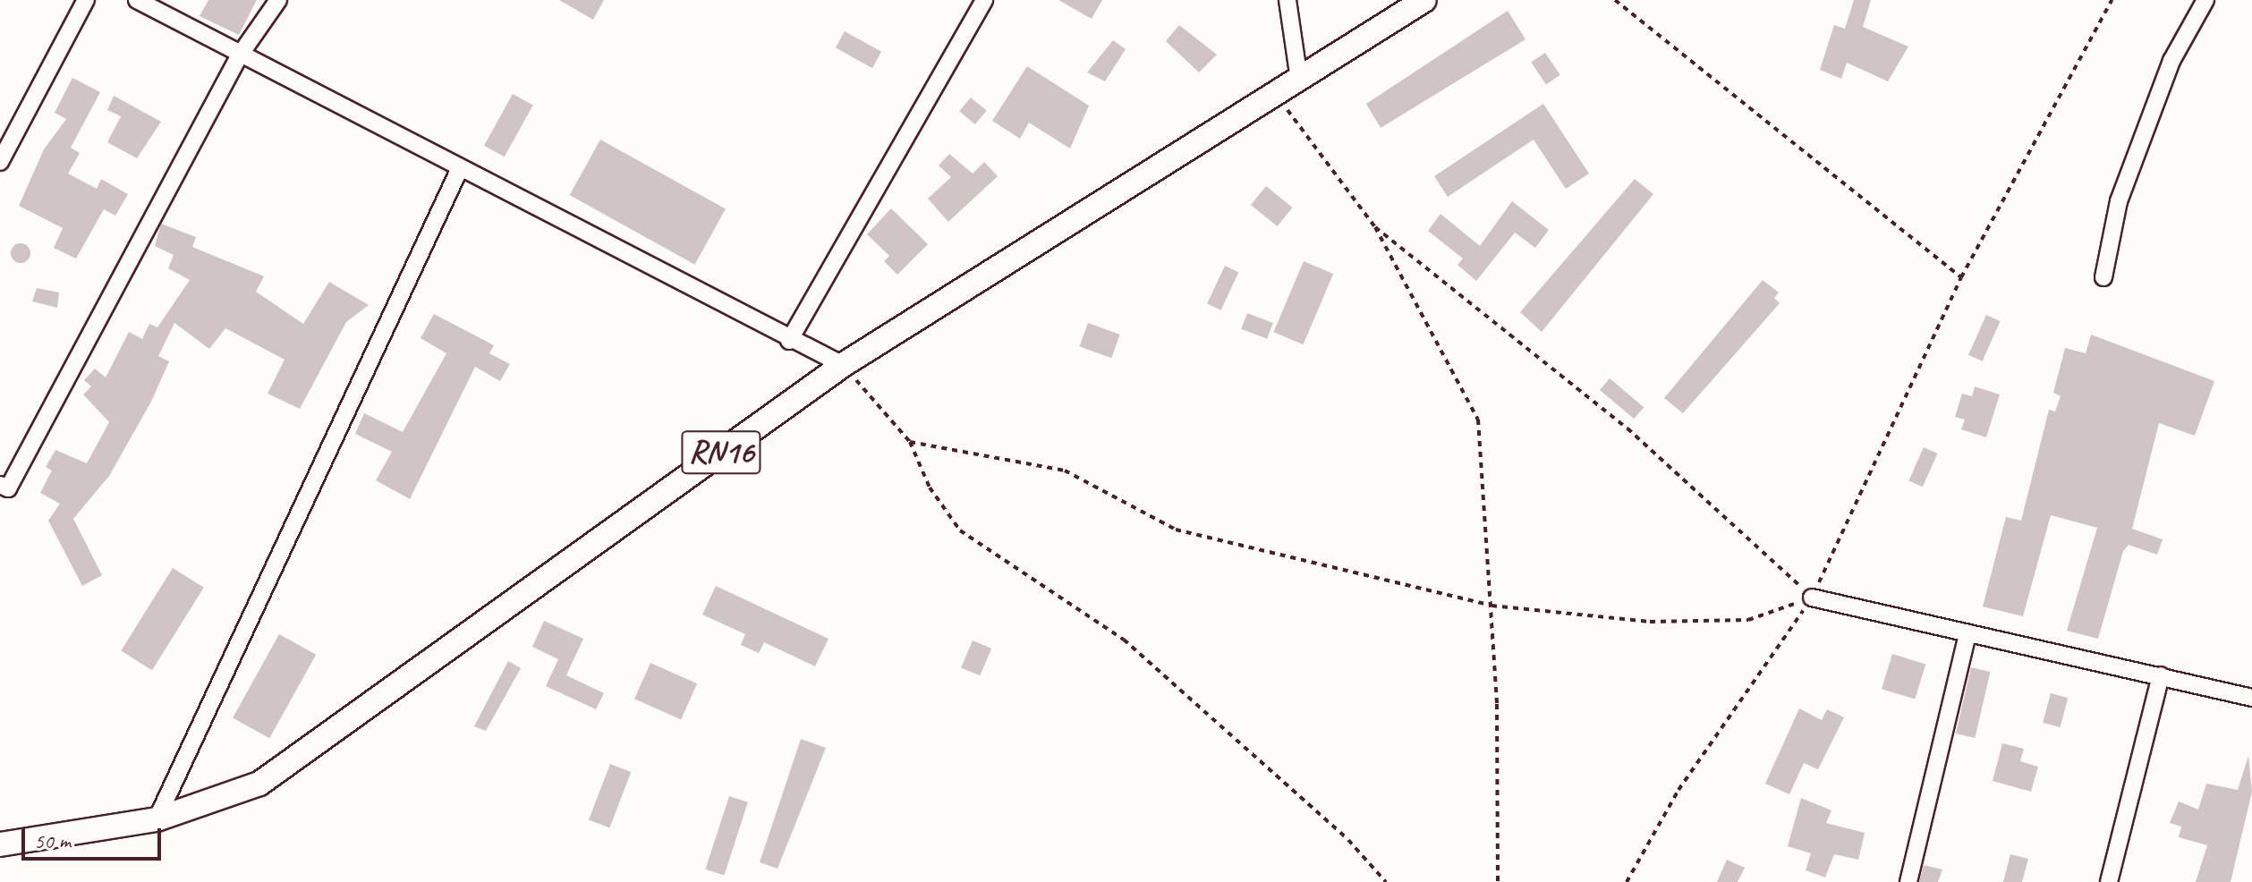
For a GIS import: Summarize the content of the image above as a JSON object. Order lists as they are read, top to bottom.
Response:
{
  "streets": {
    "main road": ["RN16"]
  },
  "scale_bar": "50 m"
}
